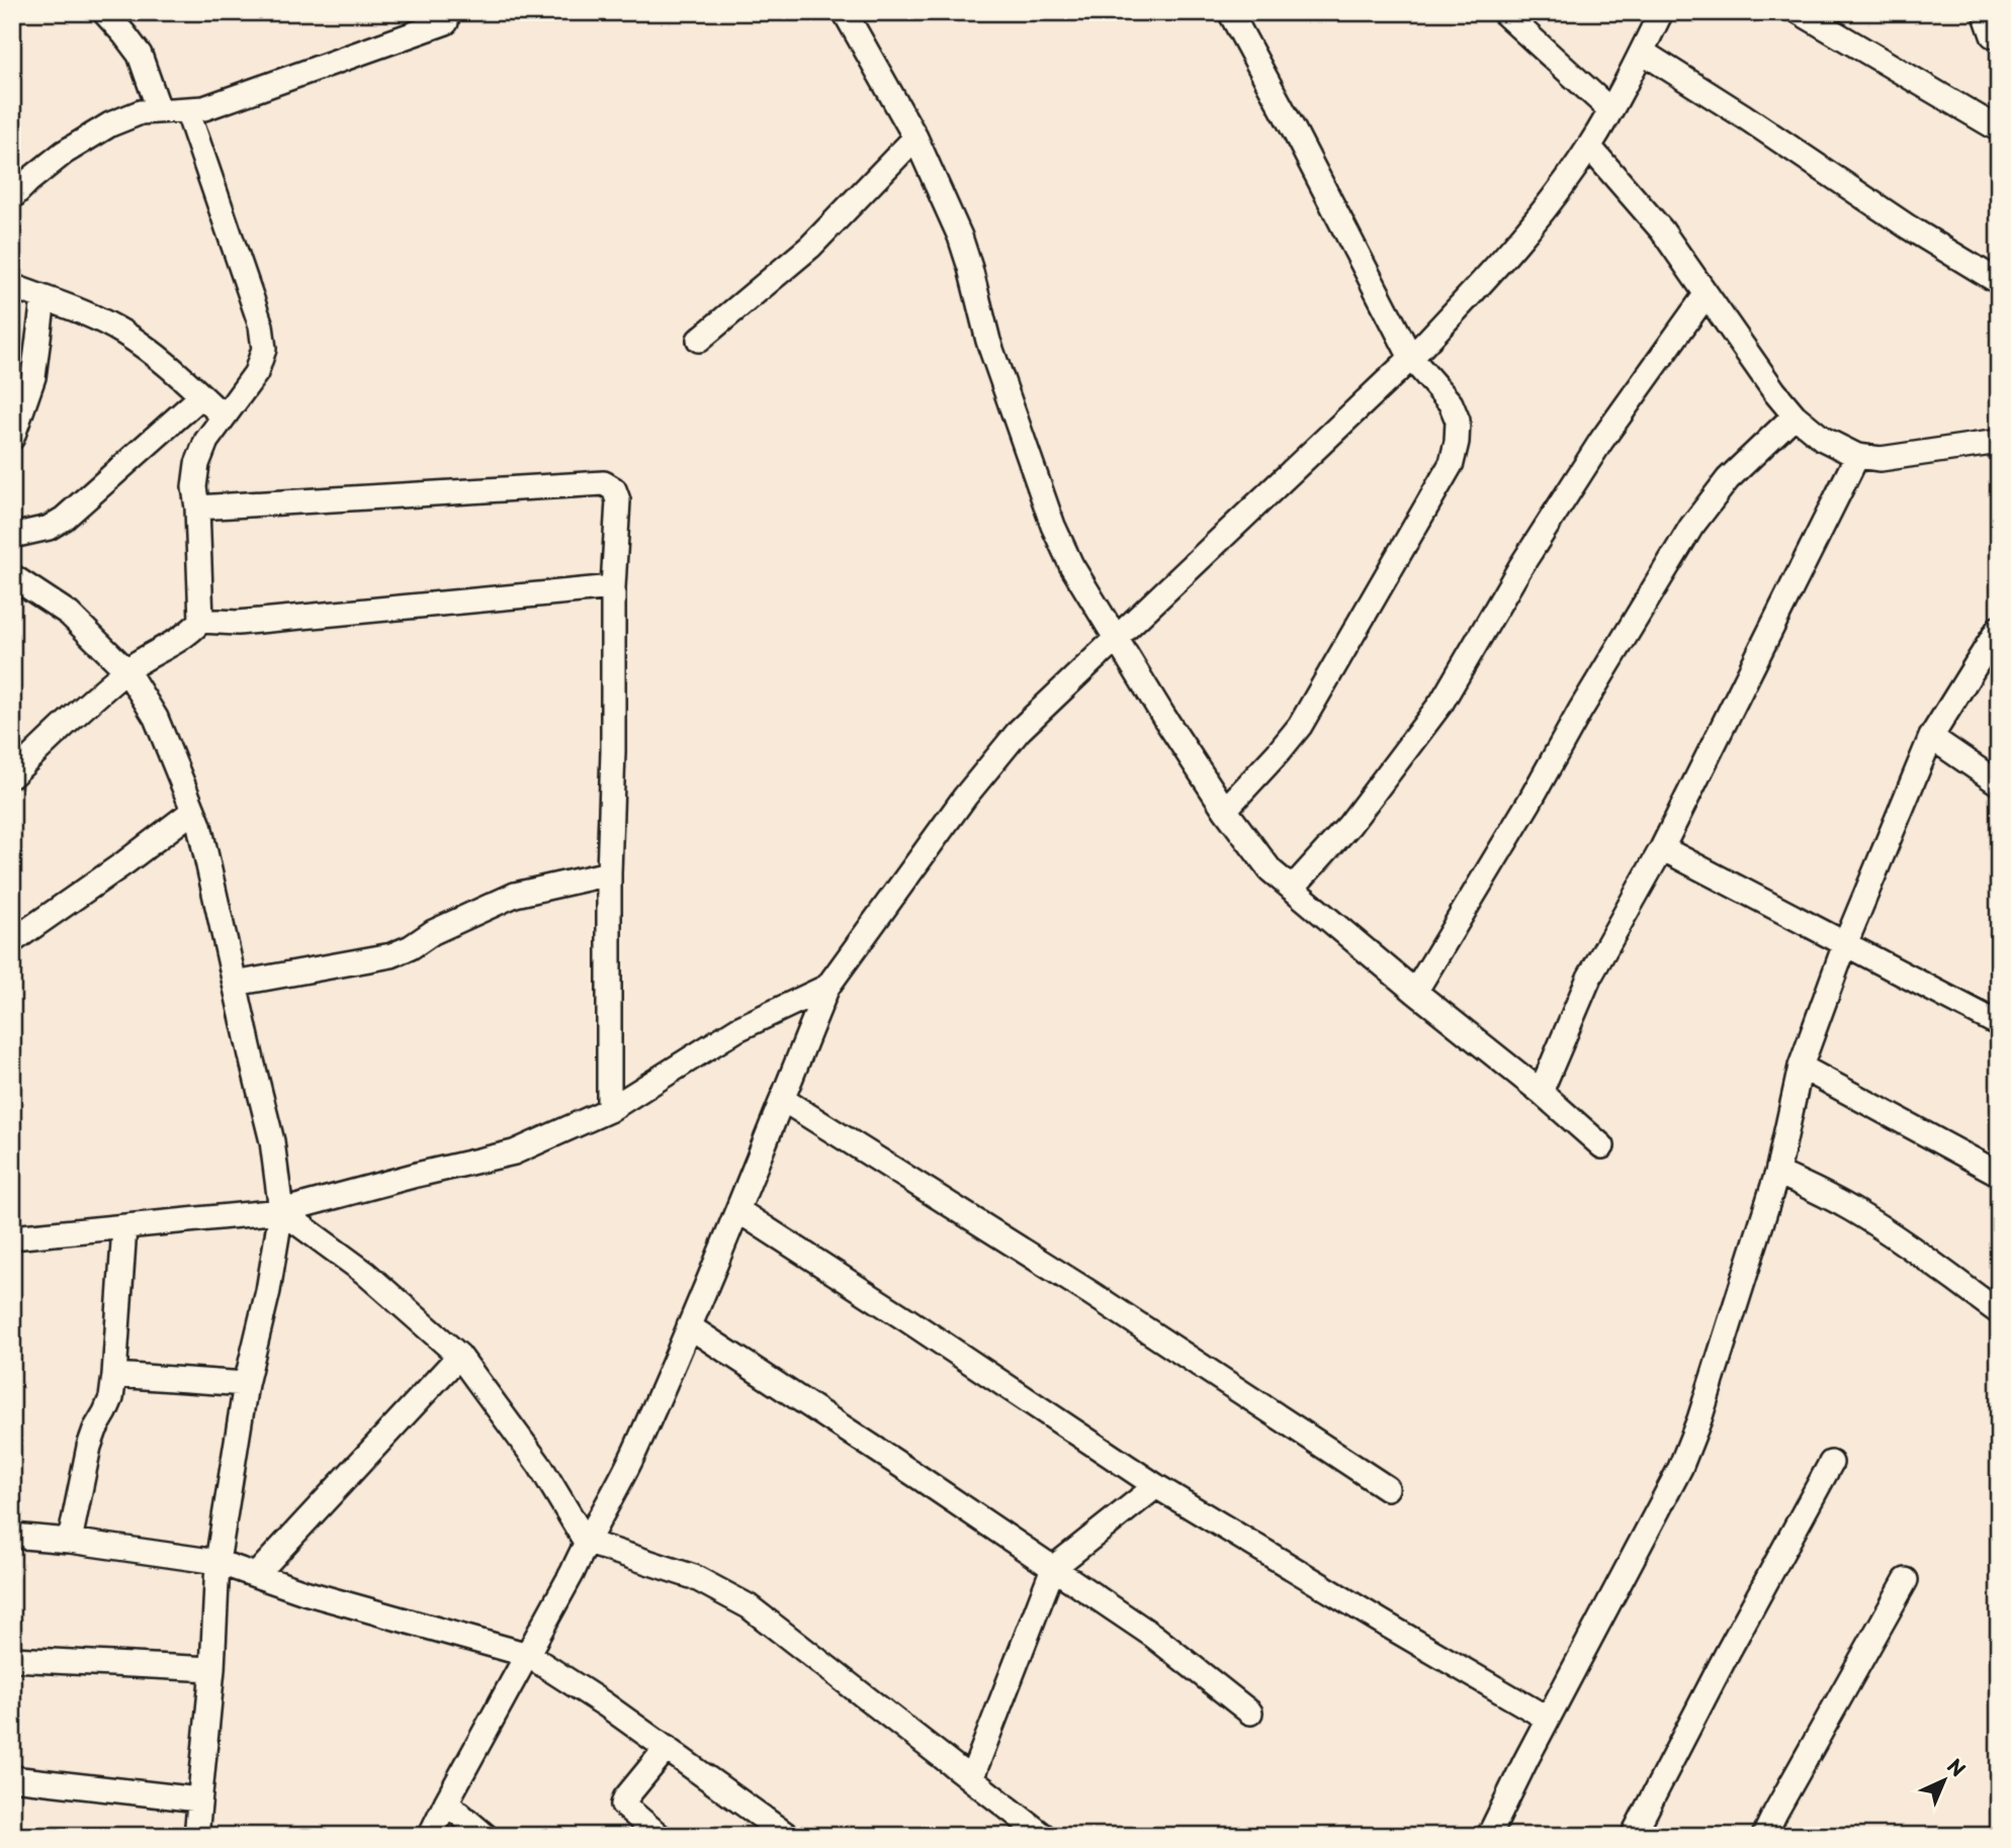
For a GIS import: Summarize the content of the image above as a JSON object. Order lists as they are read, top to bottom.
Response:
{
  "north": "top right"
}
